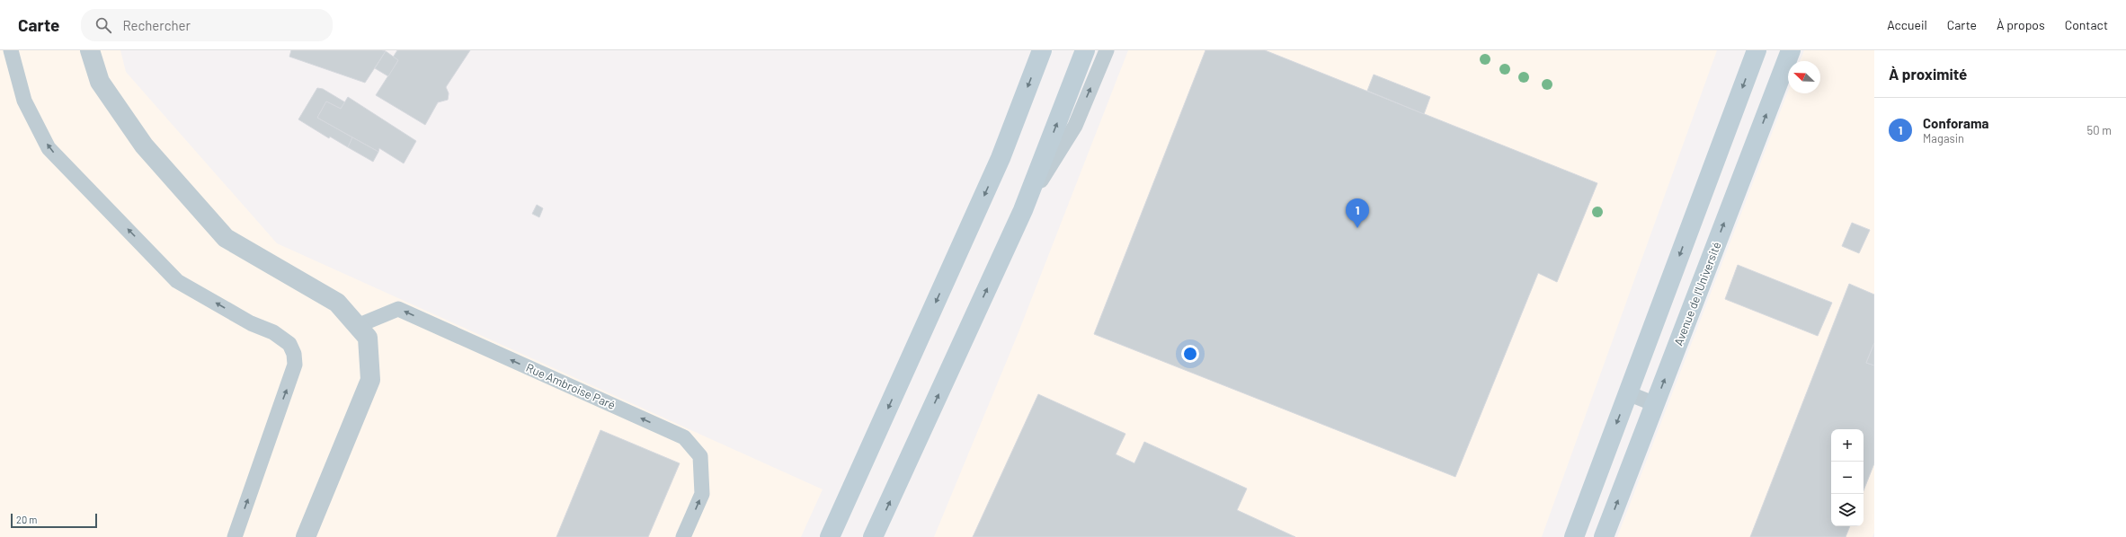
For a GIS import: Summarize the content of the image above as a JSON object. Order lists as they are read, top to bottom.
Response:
{
  "streets": {
    "main road": ["Avenue de l'Université"],
    "lane": ["Rue Ambroise Paré"]
  },
  "one_way": ["Rue Ambroise Paré"],
  "scale_bar": "20 m",
  "north": "top left",
  "page": {
    "header": "Carte",
    "search": "Rechercher",
    "nav": [
      "Accueil",
      "Carte",
      "À propos",
      "Contact"
    ],
    "heading": "À proximité",
    "list": [
      {
        "mark": "1",
        "name": "Conforama",
        "note": "Magasin",
        "value": "50 m"
      }
    ],
    "pins": "1",
    "map_buttons": ["+", "−"],
    "scale": "20 m"
  }
}
